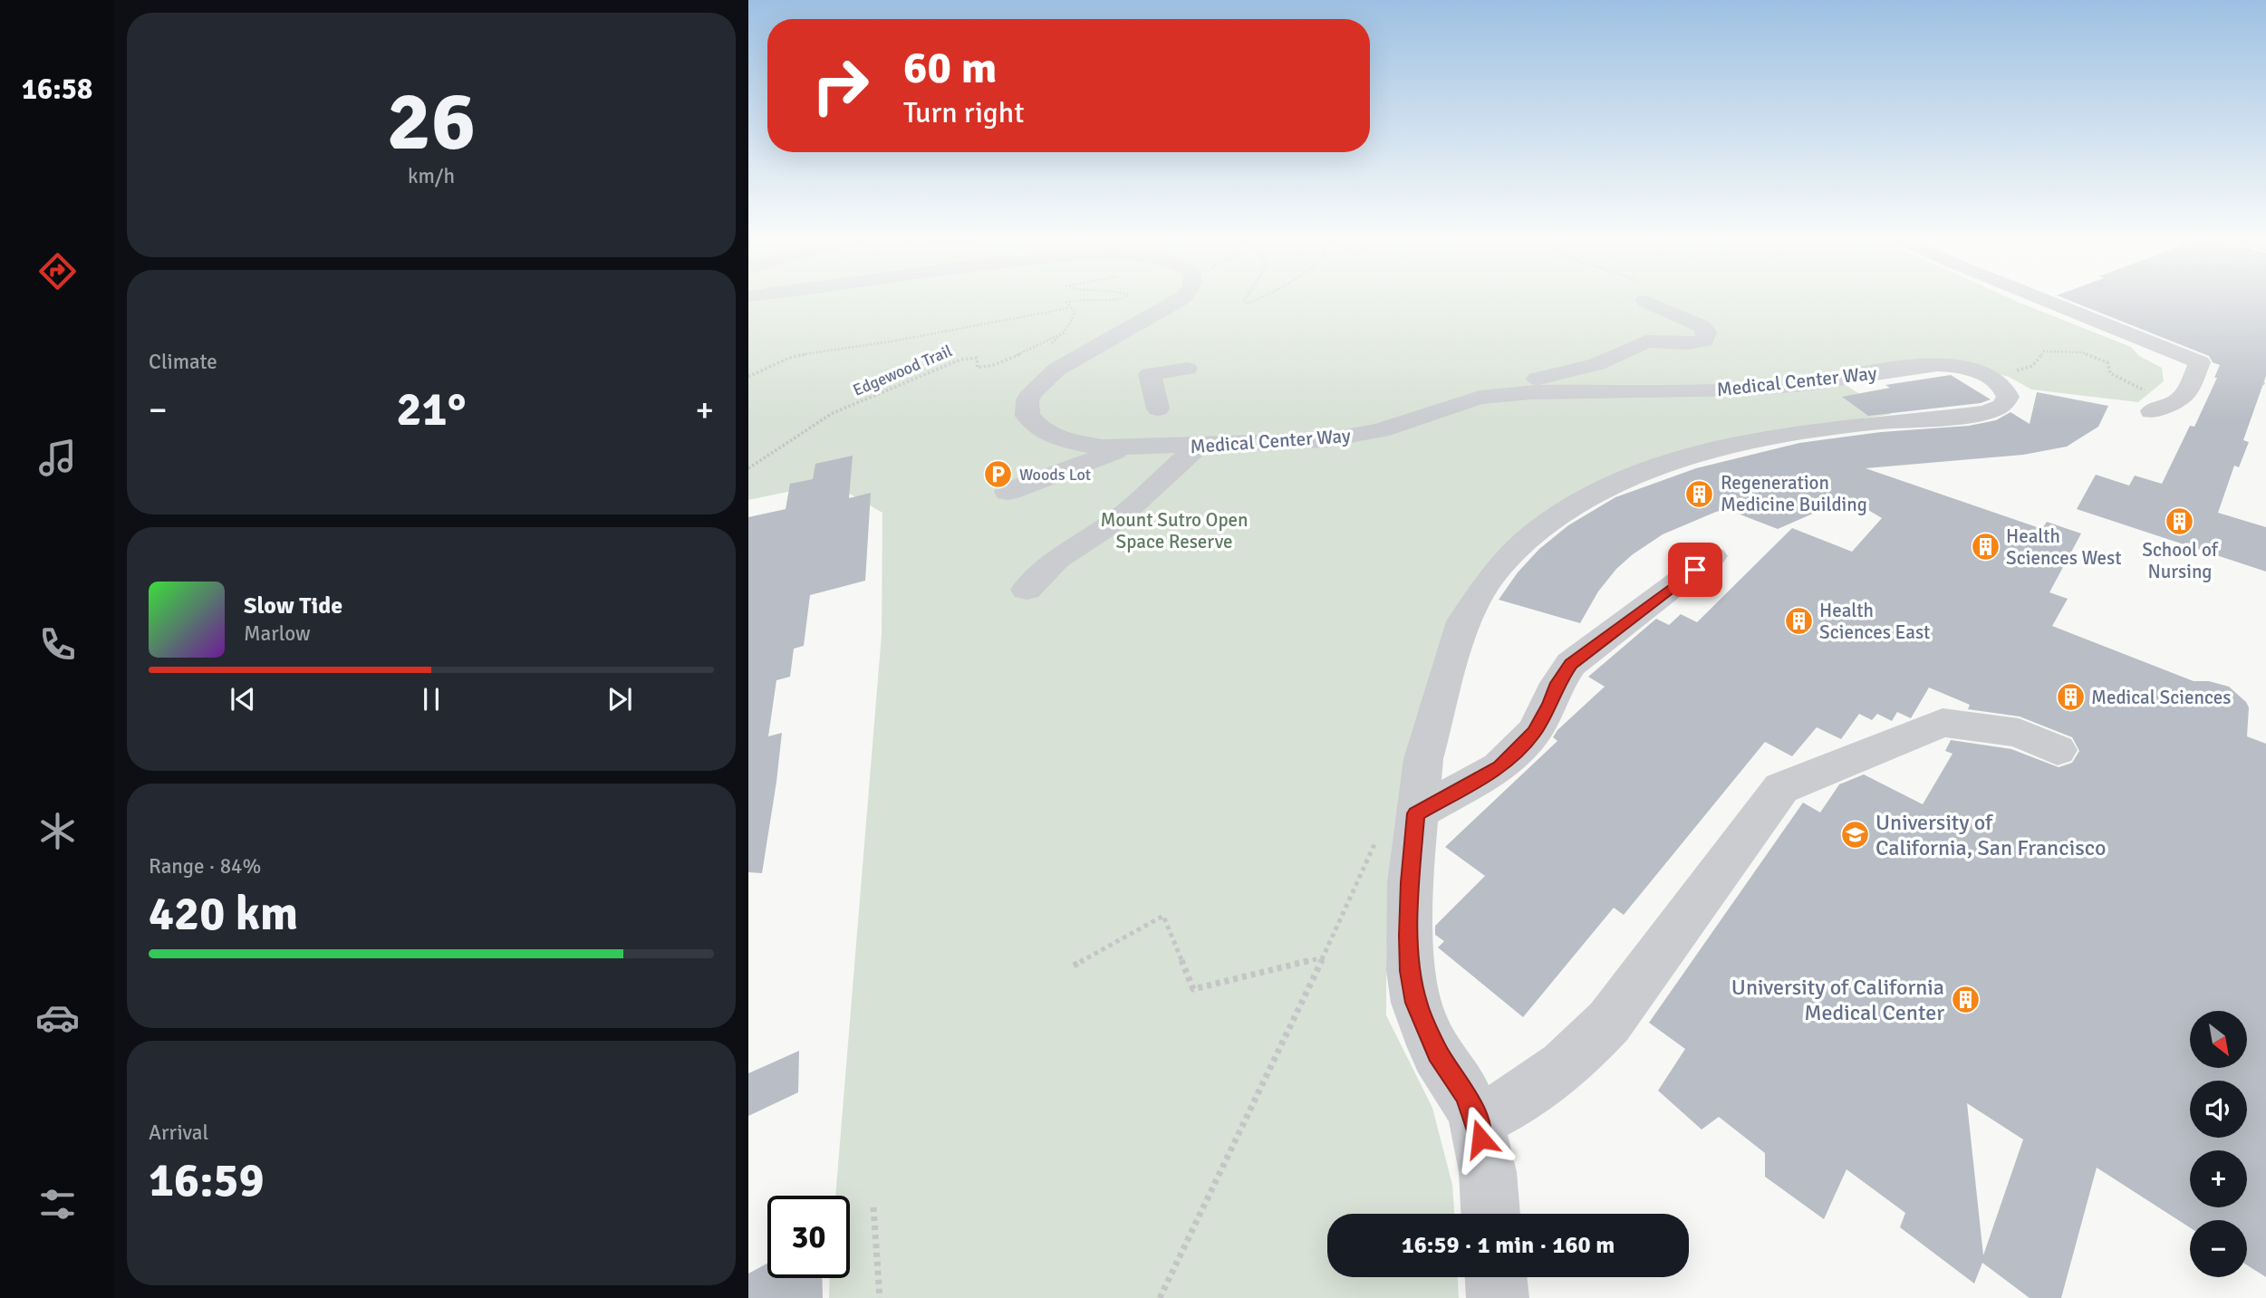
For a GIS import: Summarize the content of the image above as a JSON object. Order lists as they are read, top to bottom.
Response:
{
  "streets": {
    "street": ["Medical Center Way"],
    "path": ["Edgewood Trail"]
  },
  "parks": ["Mount Sutro Open Space Reserve"],
  "places": {
    "parking": ["Woods Lot"],
    "building": [
      "Regeneration Medicine Building",
      "School of Nursing",
      "Health Sciences West",
      "Health Sciences East",
      "Medical Sciences",
      "University of California Medical Center"
    ],
    "school or university": ["University of California, San Francisco"]
  },
  "north": "bottom right",
  "page": {
    "tabs": "16:58",
    "tile": [
      ["26", "km/h"],
      "Climate",
      ["Range · 84%", "420 km"],
      ["Arrival", "16:59"]
    ],
    "turn": ["60 m", "Turn right"],
    "heat": ["−", "21°", "+"],
    "song": ["Slow Tide", "Marlow"],
    "map_buttons": ["+", "−"],
    "limit": "30",
    "trip": "16:59 · 1 min · 160 m"
  }
}
